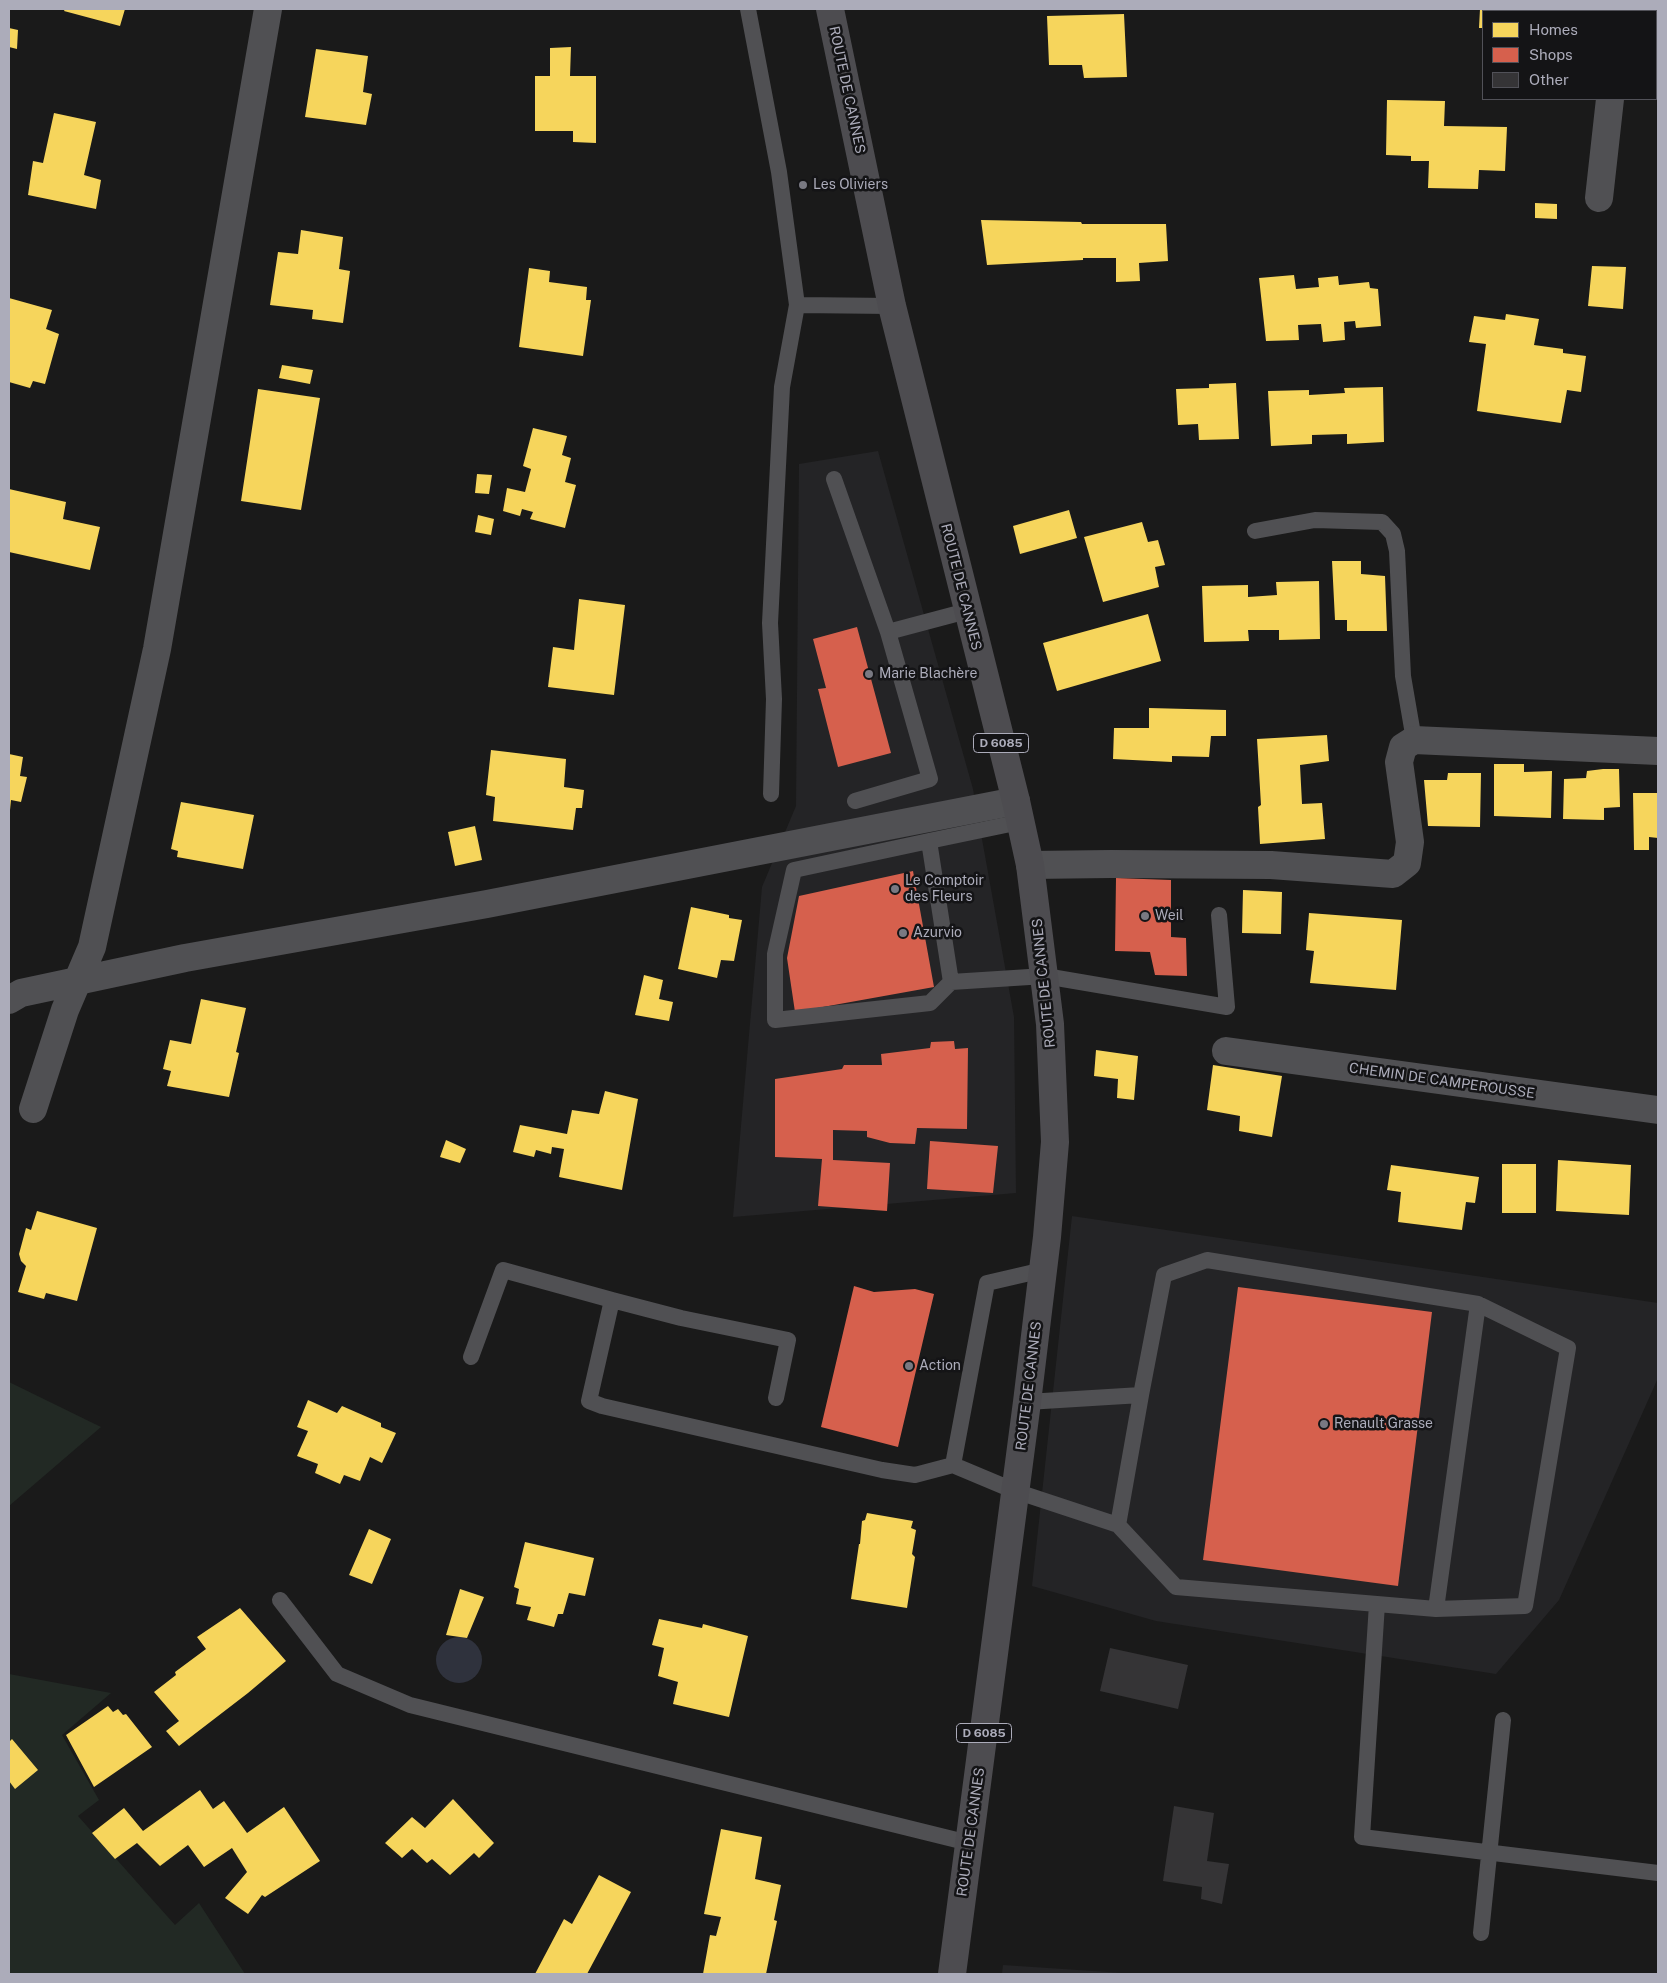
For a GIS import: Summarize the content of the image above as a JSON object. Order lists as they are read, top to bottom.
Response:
{
  "streets": {
    "main road": ["ROUTE DE CANNES", "D 6085"],
    "street": ["CHEMIN DE CAMPEROUSSE"]
  },
  "places": [
    "Les Oliviers",
    "Marie Blachère",
    "Le Comptoir des Fleurs",
    "Weil",
    "Azurvio",
    "Action",
    "Renault Grasse"
  ],
  "legend": ["Homes", "Shops", "Other"]
}
